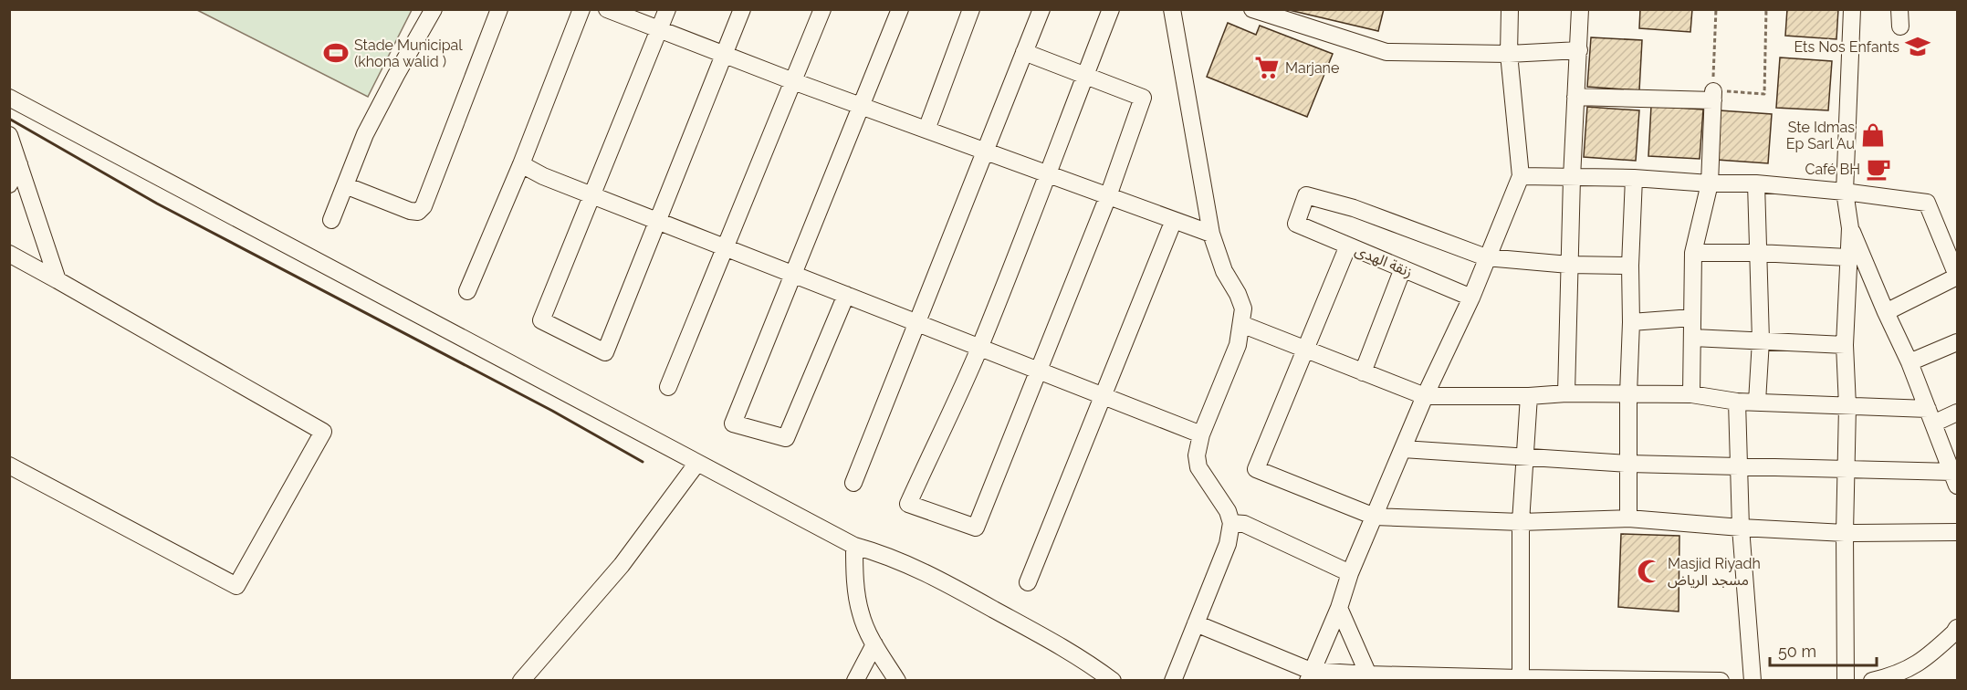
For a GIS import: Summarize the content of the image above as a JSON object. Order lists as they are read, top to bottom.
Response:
{
  "streets": {
    "street": ["زنقة الهدى"]
  },
  "places": {
    "school or university": ["Ets Nos Enfants"],
    "sports": ["Stade Municipal (khona walid )"],
    "supermarket": ["Marjane"],
    "shop": ["Ste Idmas Ep Sarl Au"],
    "cafe": ["Café BH"],
    "mosque": ["Masjid Riyadh مسجد الرياض"]
  },
  "scale_bar": "50 m"
}
